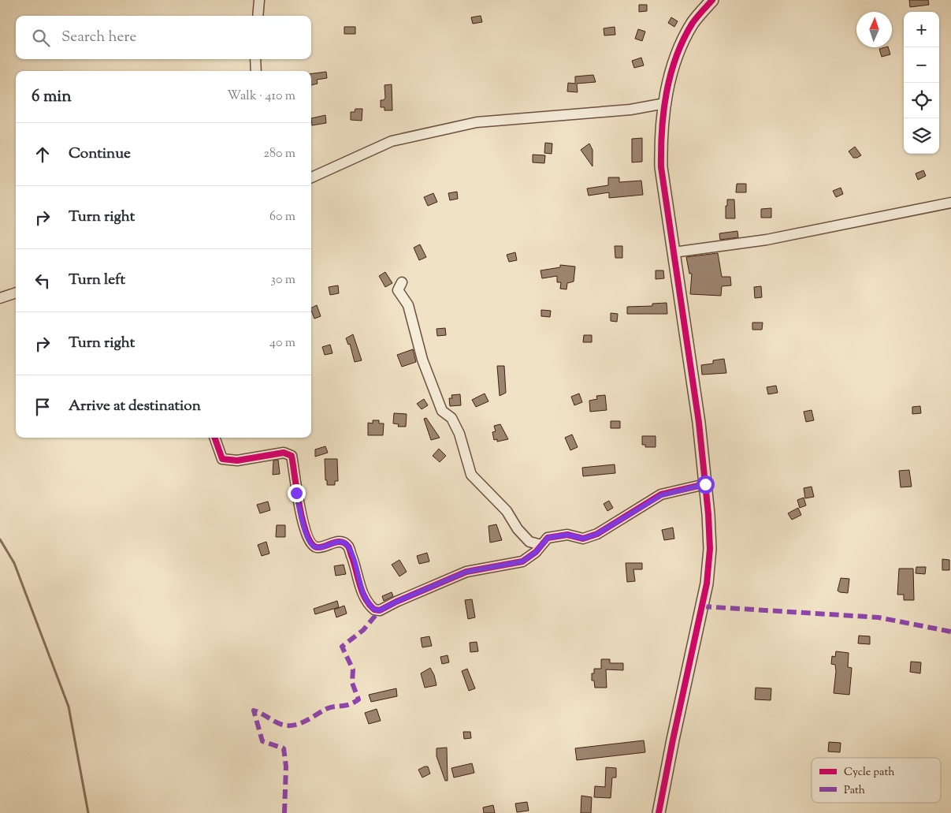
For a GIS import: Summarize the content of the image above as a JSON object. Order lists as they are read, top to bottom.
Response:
{
  "legend": ["Cycle path", "Path"],
  "north": "top",
  "page": {
    "map_buttons": ["+", "−"],
    "search": "Search here",
    "heading": ["6 min", "Walk · 410 m"],
    "list": [
      ["Continue", "280 m"],
      ["Turn right", "60 m"],
      ["Turn left", "30 m"],
      ["Turn right", "40 m"],
      "Arrive at destination"
    ]
  }
}
